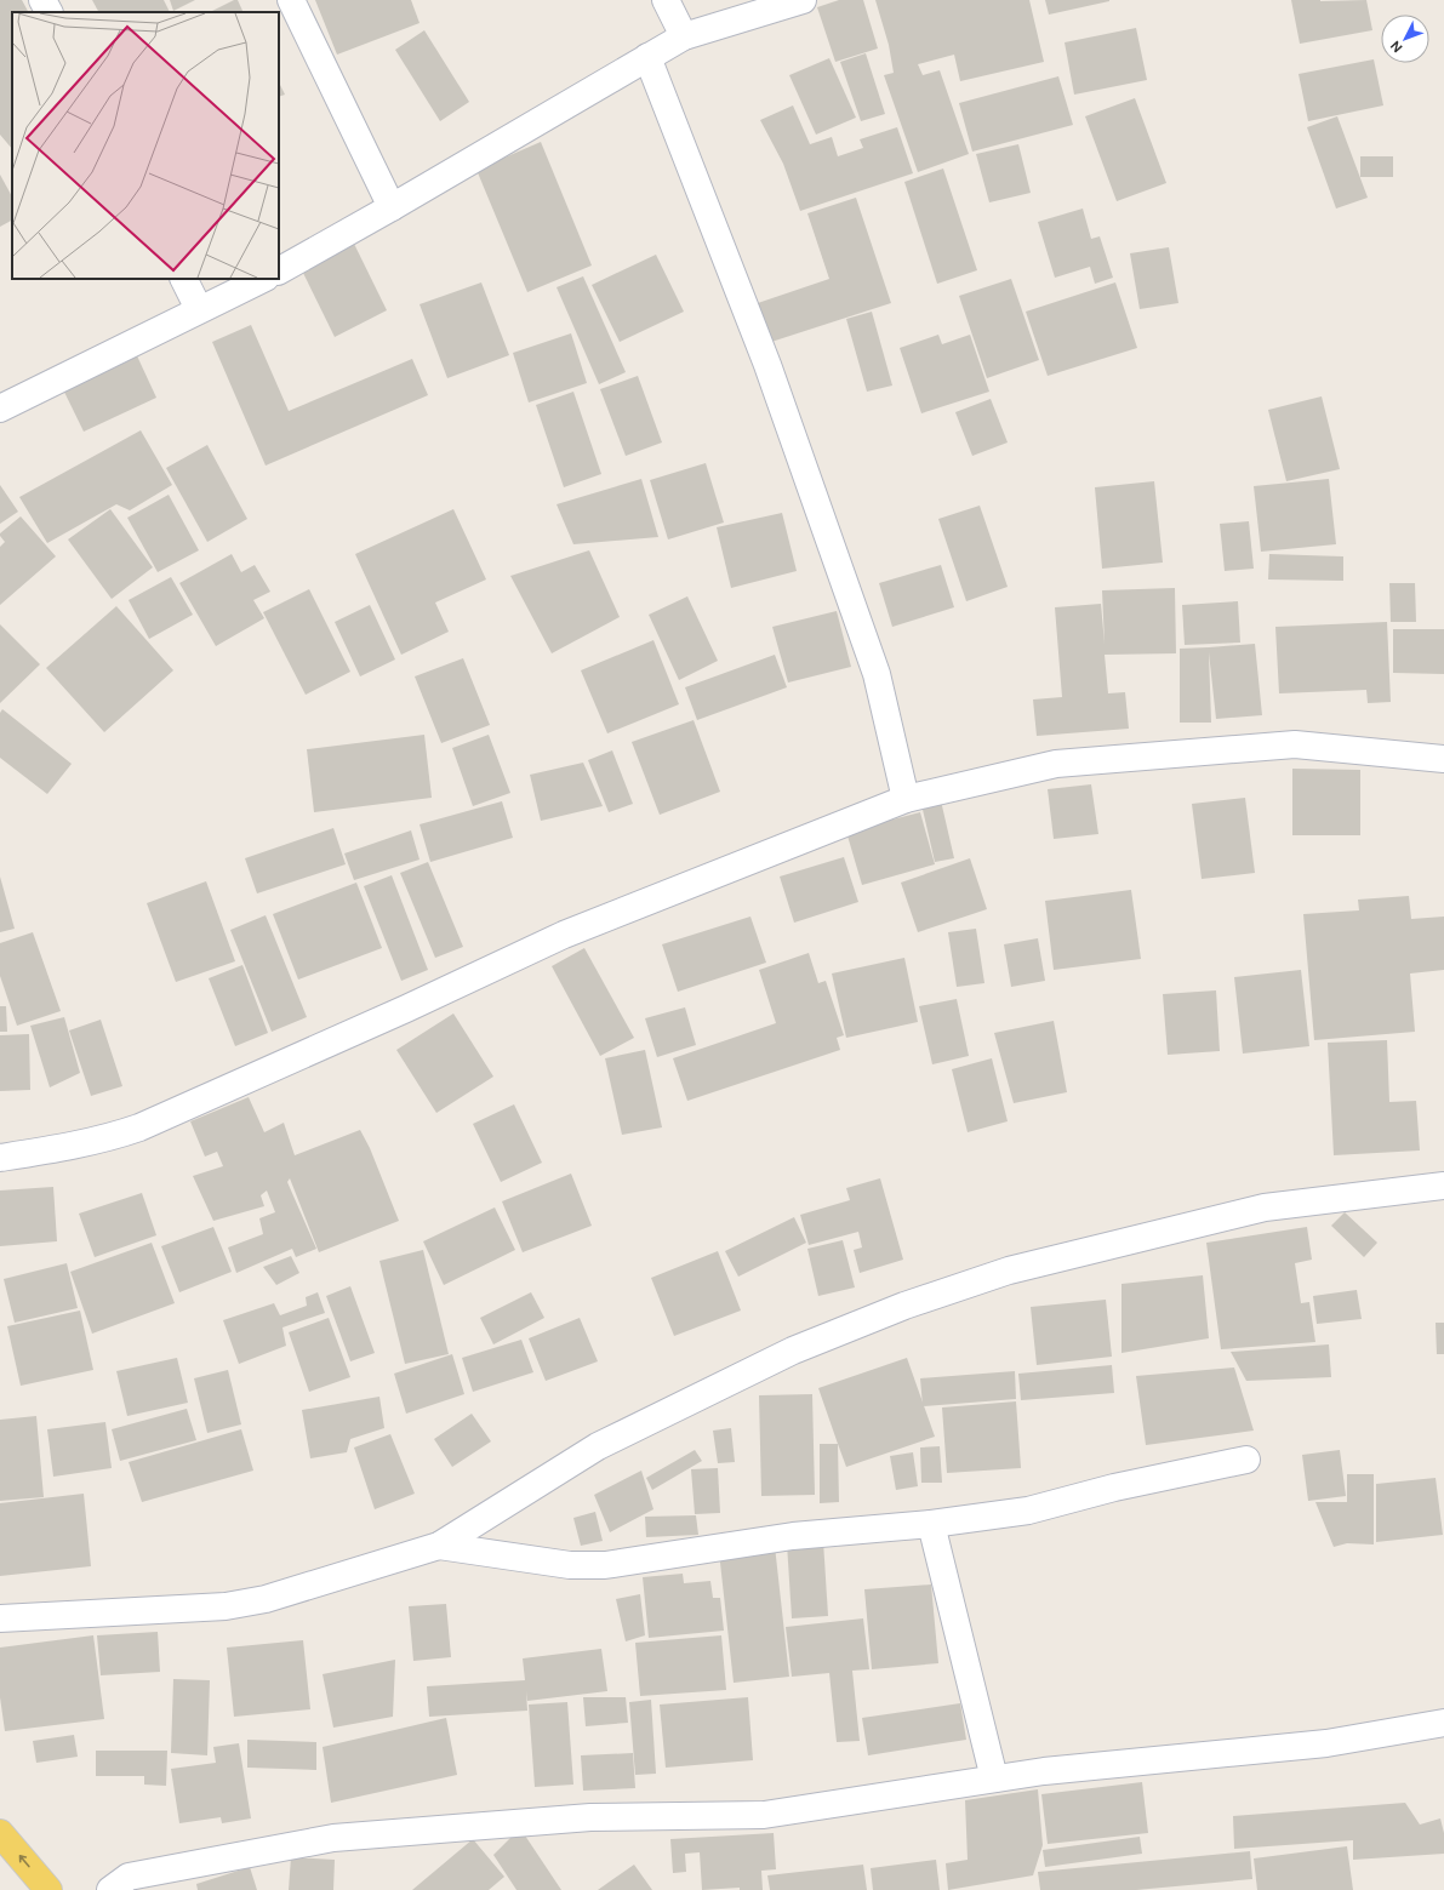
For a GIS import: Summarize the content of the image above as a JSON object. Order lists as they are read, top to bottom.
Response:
{
  "north": "bottom left"
}
